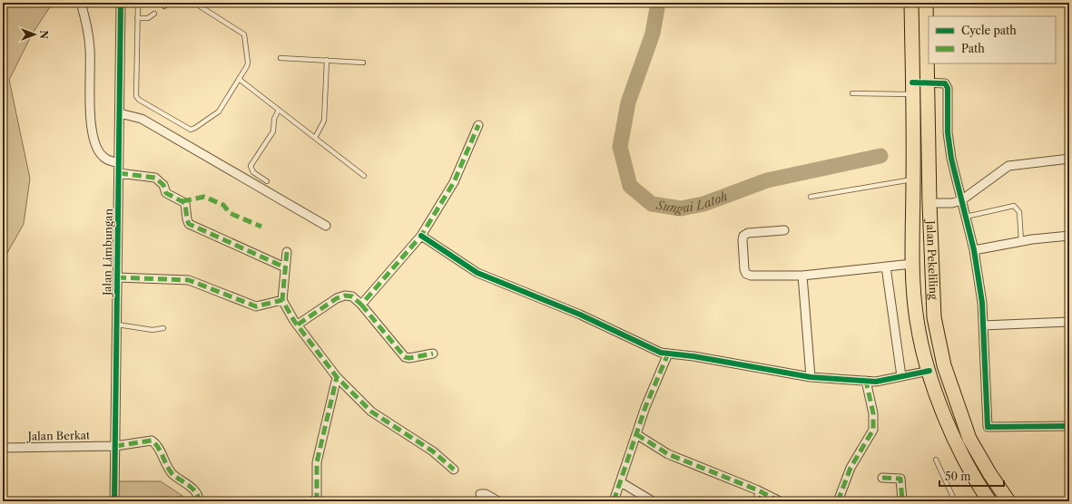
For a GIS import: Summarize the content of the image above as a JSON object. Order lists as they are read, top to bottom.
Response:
{
  "streets": {
    "main road": ["Jalan Pekeliling"],
    "street": ["Jalan Limbungan", "Jalan Berkat"]
  },
  "crossings": [
    ["Jalan Limbungan", "Jalan Berkat"]
  ],
  "water": ["Sungai Latoh"],
  "legend": ["Cycle path", "Path"],
  "scale_bar": "50 m",
  "north": "right"
}
